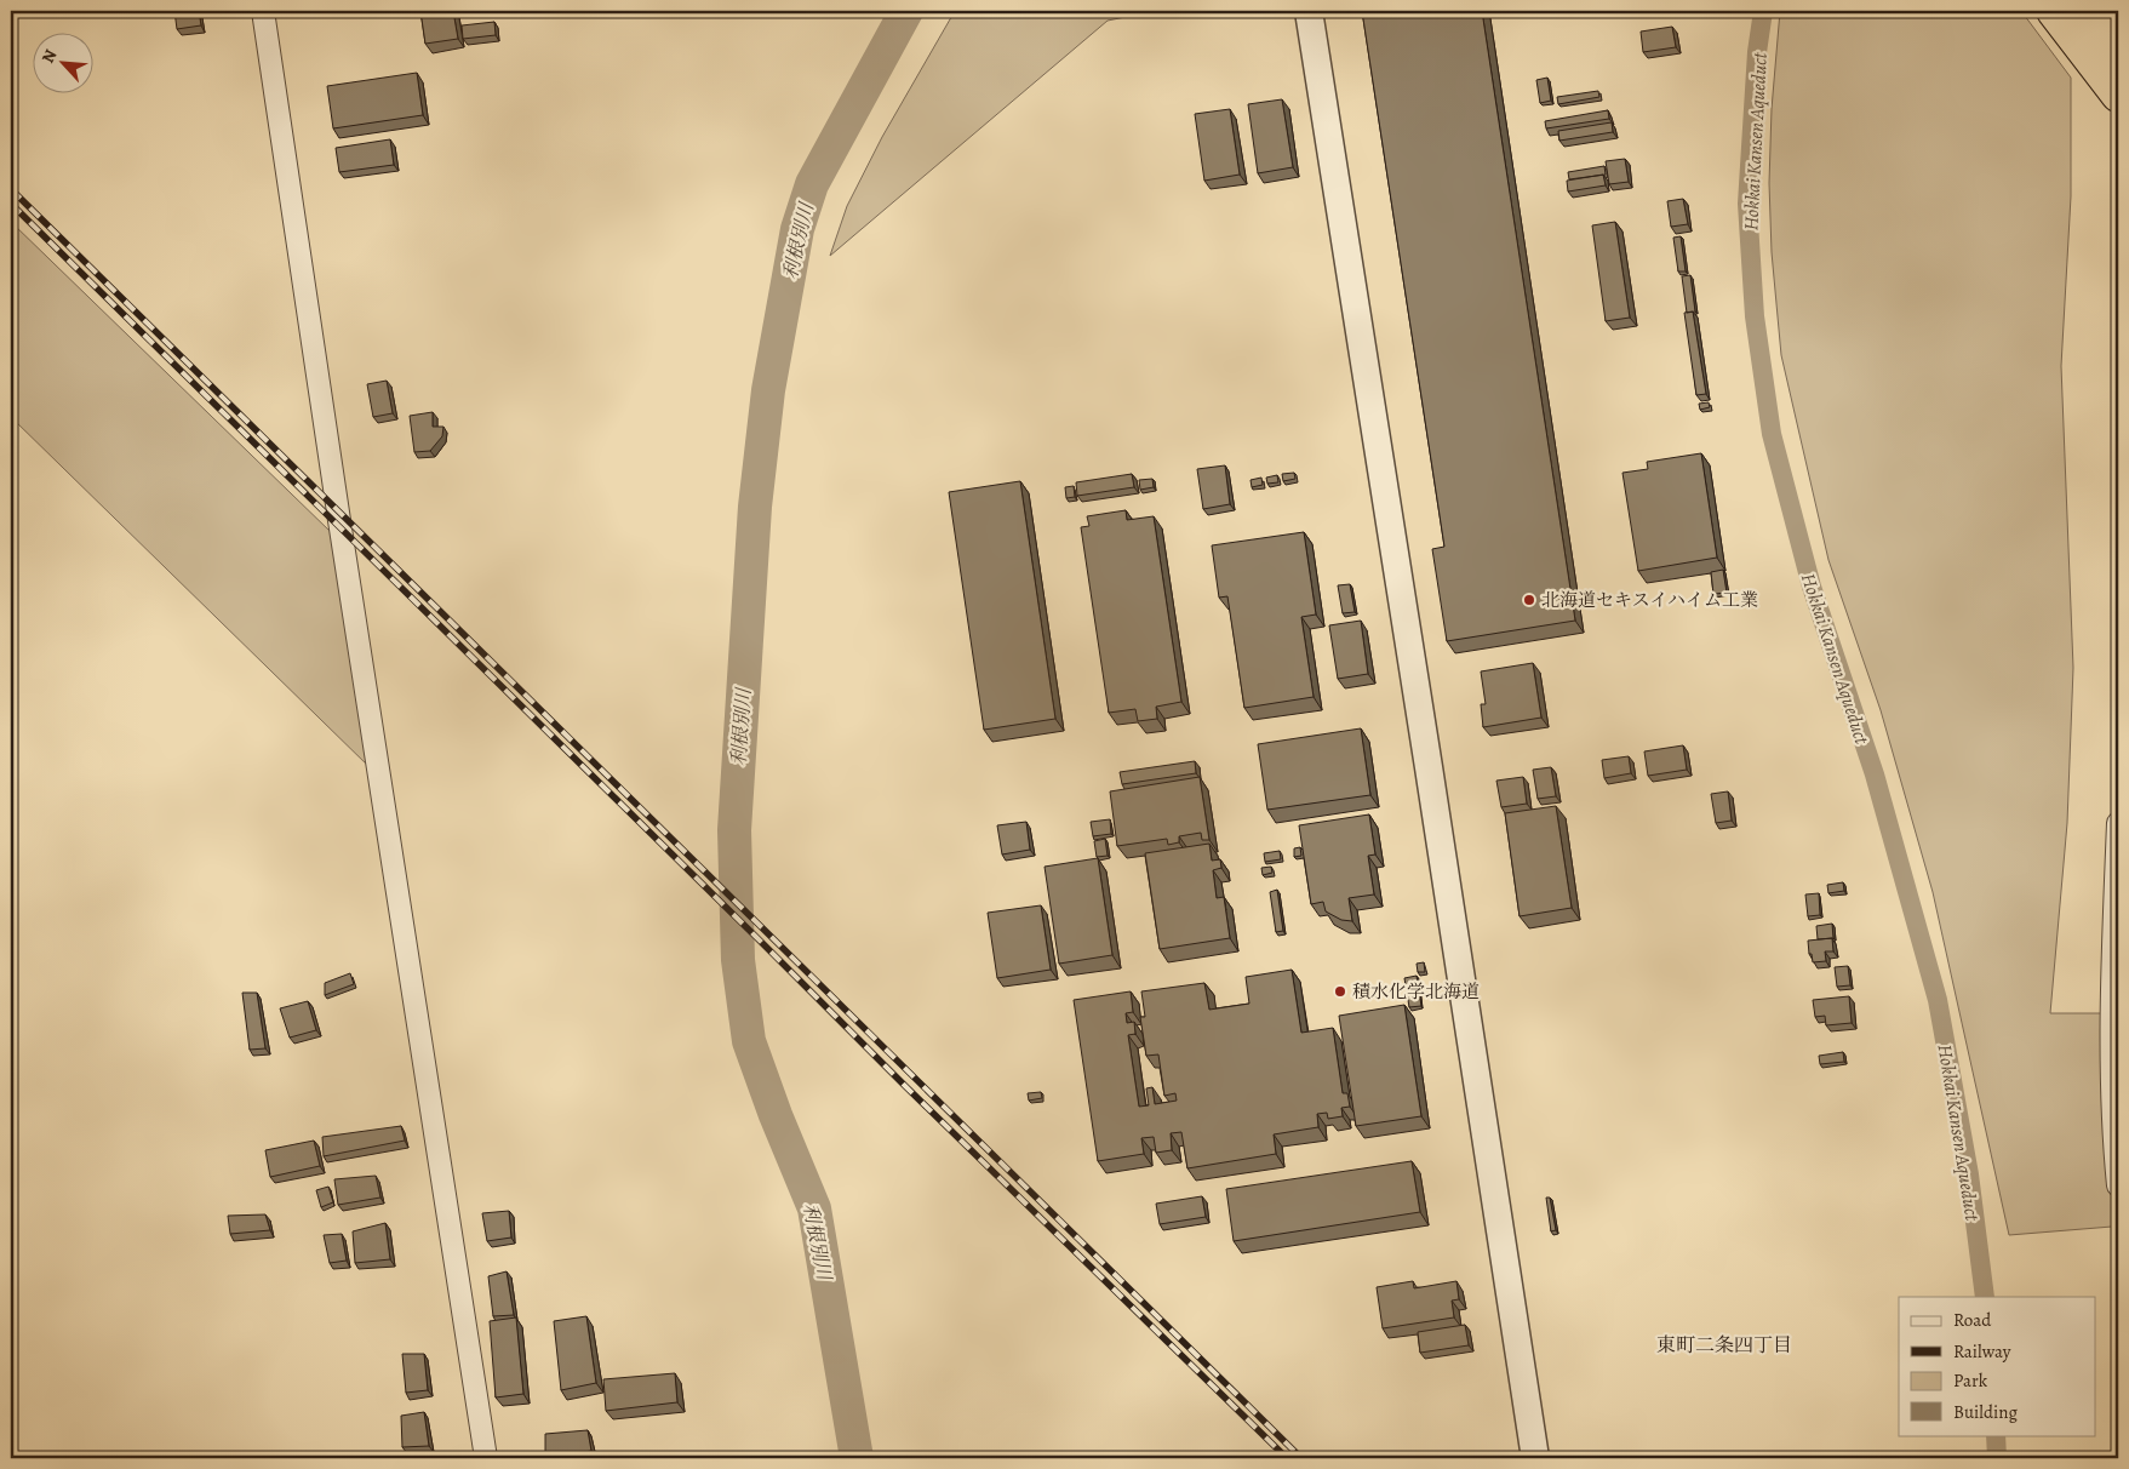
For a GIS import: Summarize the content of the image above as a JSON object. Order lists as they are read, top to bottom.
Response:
{
  "districts": ["東町二条四丁目"],
  "water": ["Hokkai Kansen Aqueduct", "利根別川"],
  "places": ["北海道セキスイハイム工業", "積水化学北海道"],
  "legend": [
    "Road",
    "Railway",
    "Park",
    "Building"
  ],
  "north": "top left"
}
